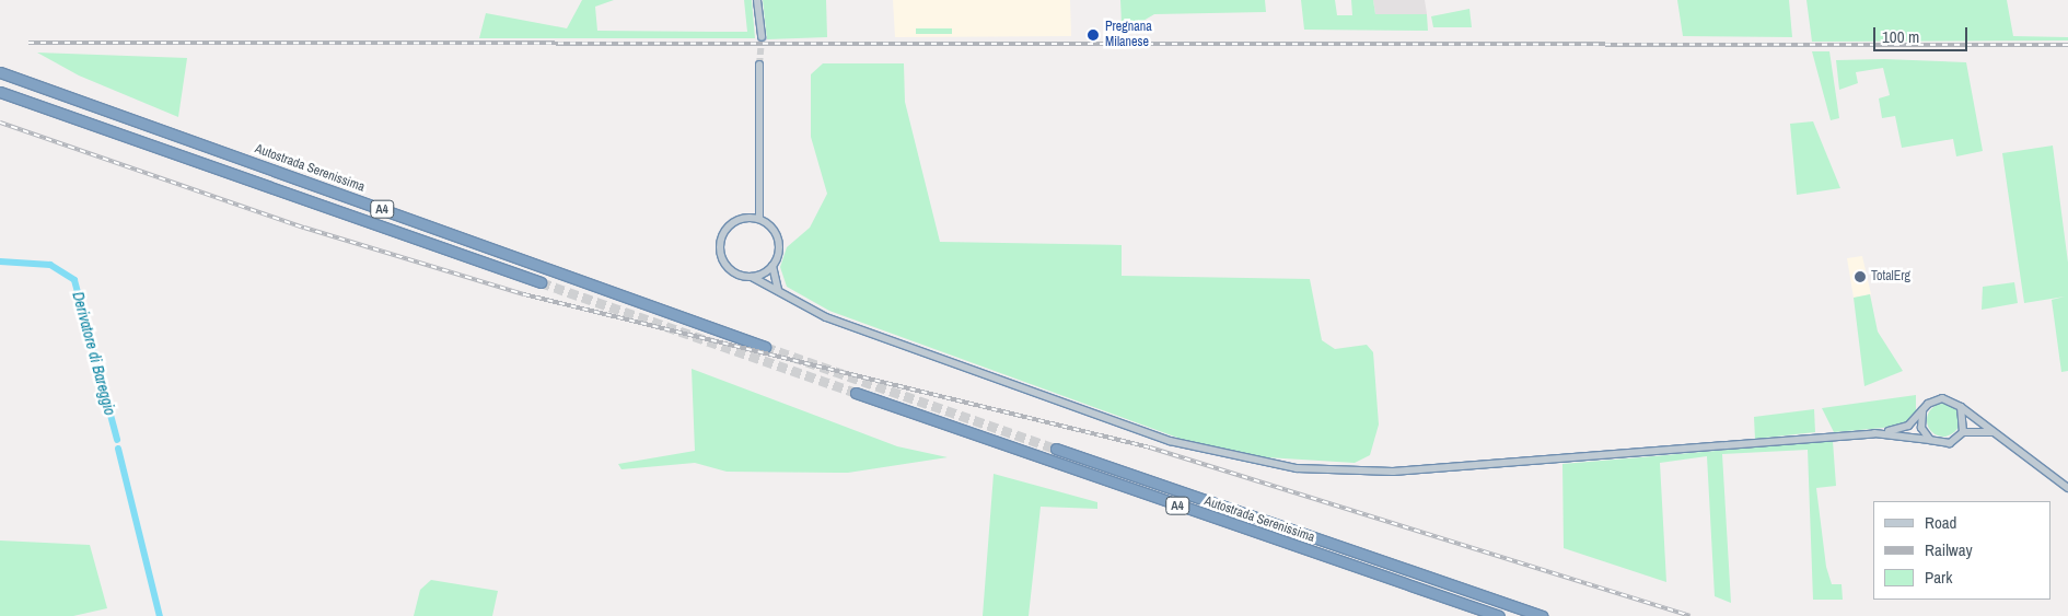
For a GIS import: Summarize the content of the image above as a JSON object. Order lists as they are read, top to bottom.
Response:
{
  "streets": {
    "highway": ["Autostrada Serenissima", "A4"]
  },
  "water": ["Derivatore di Bareggio"],
  "places": ["Pregnana Milanese", "TotalErg"],
  "legend": ["Road", "Railway", "Park"],
  "scale_bar": "100 m"
}
